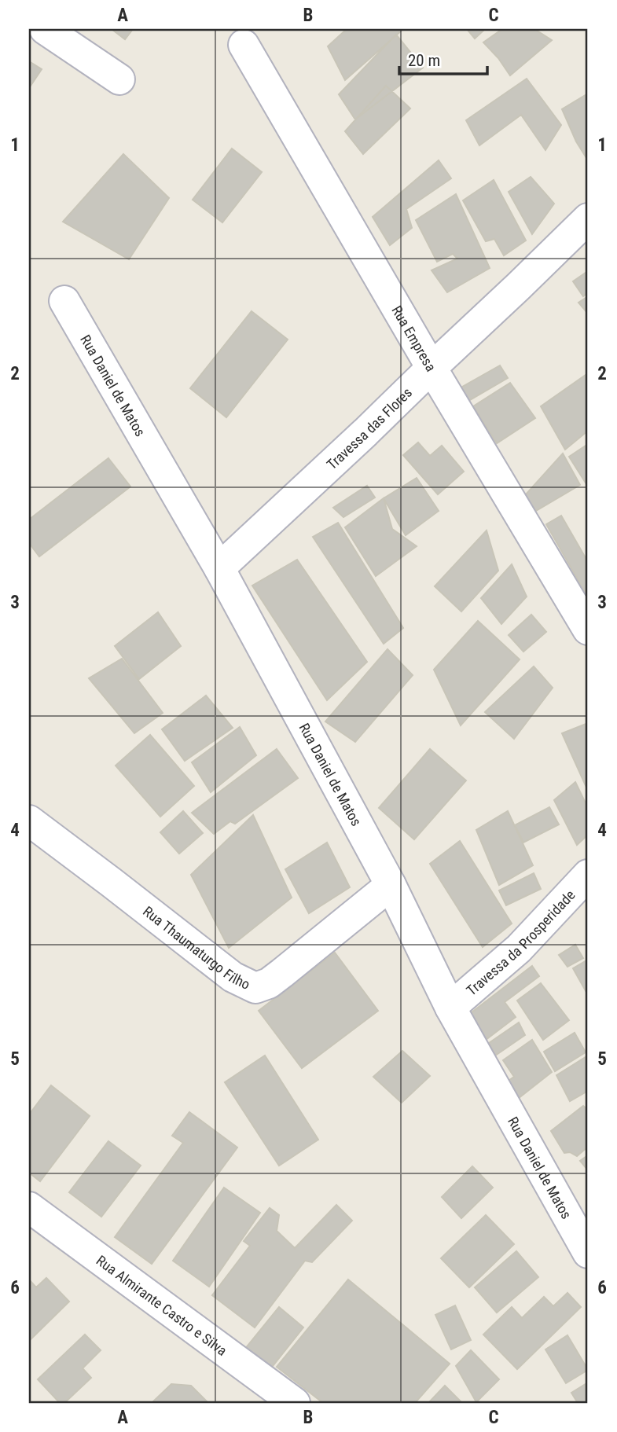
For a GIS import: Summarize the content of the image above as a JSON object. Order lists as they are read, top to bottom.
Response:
{
  "streets": {
    "street": [
      "Rua Empresa",
      "Rua Daniel de Matos",
      "Travessa das Flores",
      "Travessa da Prosperidade",
      "Rua Thaumaturgo Filho",
      "Rua Almirante Castro e Silva"
    ]
  },
  "crossings": [
    ["Rua Empresa", "Travessa das Flores"],
    ["Rua Daniel de Matos", "Travessa das Flores"],
    ["Rua Daniel de Matos", "Travessa da Prosperidade"],
    ["Rua Daniel de Matos", "Rua Thaumaturgo Filho"]
  ],
  "scale_bar": "20 m",
  "grid": {
    "columns": ["A", "B", "C"],
    "rows": [
      "1",
      "2",
      "3",
      "4",
      "5",
      "6"
    ]
  }
}
